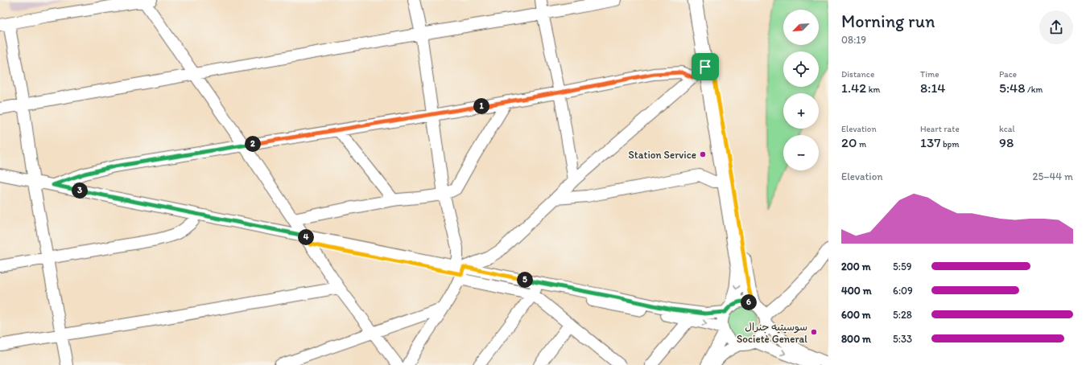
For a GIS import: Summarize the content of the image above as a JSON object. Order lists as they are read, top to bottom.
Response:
{
  "places": ["Station Service", "سوسيتيه جنرال Societè General"],
  "north": "bottom left",
  "page": {
    "heading": ["Morning run", "08:19"],
    "map_buttons": ["+", "−"],
    "stats": [
      ["Distance", "1.42 km"],
      ["Time", "8:14"],
      ["Pace", "5:48 /km"],
      ["Elevation", "20 m"],
      ["Heart rate", "137 bpm"],
      ["kcal", "98"]
    ],
    "pins": [
      "1",
      "2",
      "3",
      "4",
      "5",
      "6"
    ],
    "chart": ["Elevation", "25–44 m"],
    "list": [
      {
        "name": "200 m",
        "note": "5:59"
      },
      {
        "name": "400 m",
        "note": "6:09"
      },
      {
        "name": "600 m",
        "note": "5:28"
      },
      {
        "name": "800 m",
        "note": "5:33"
      }
    ]
  }
}
